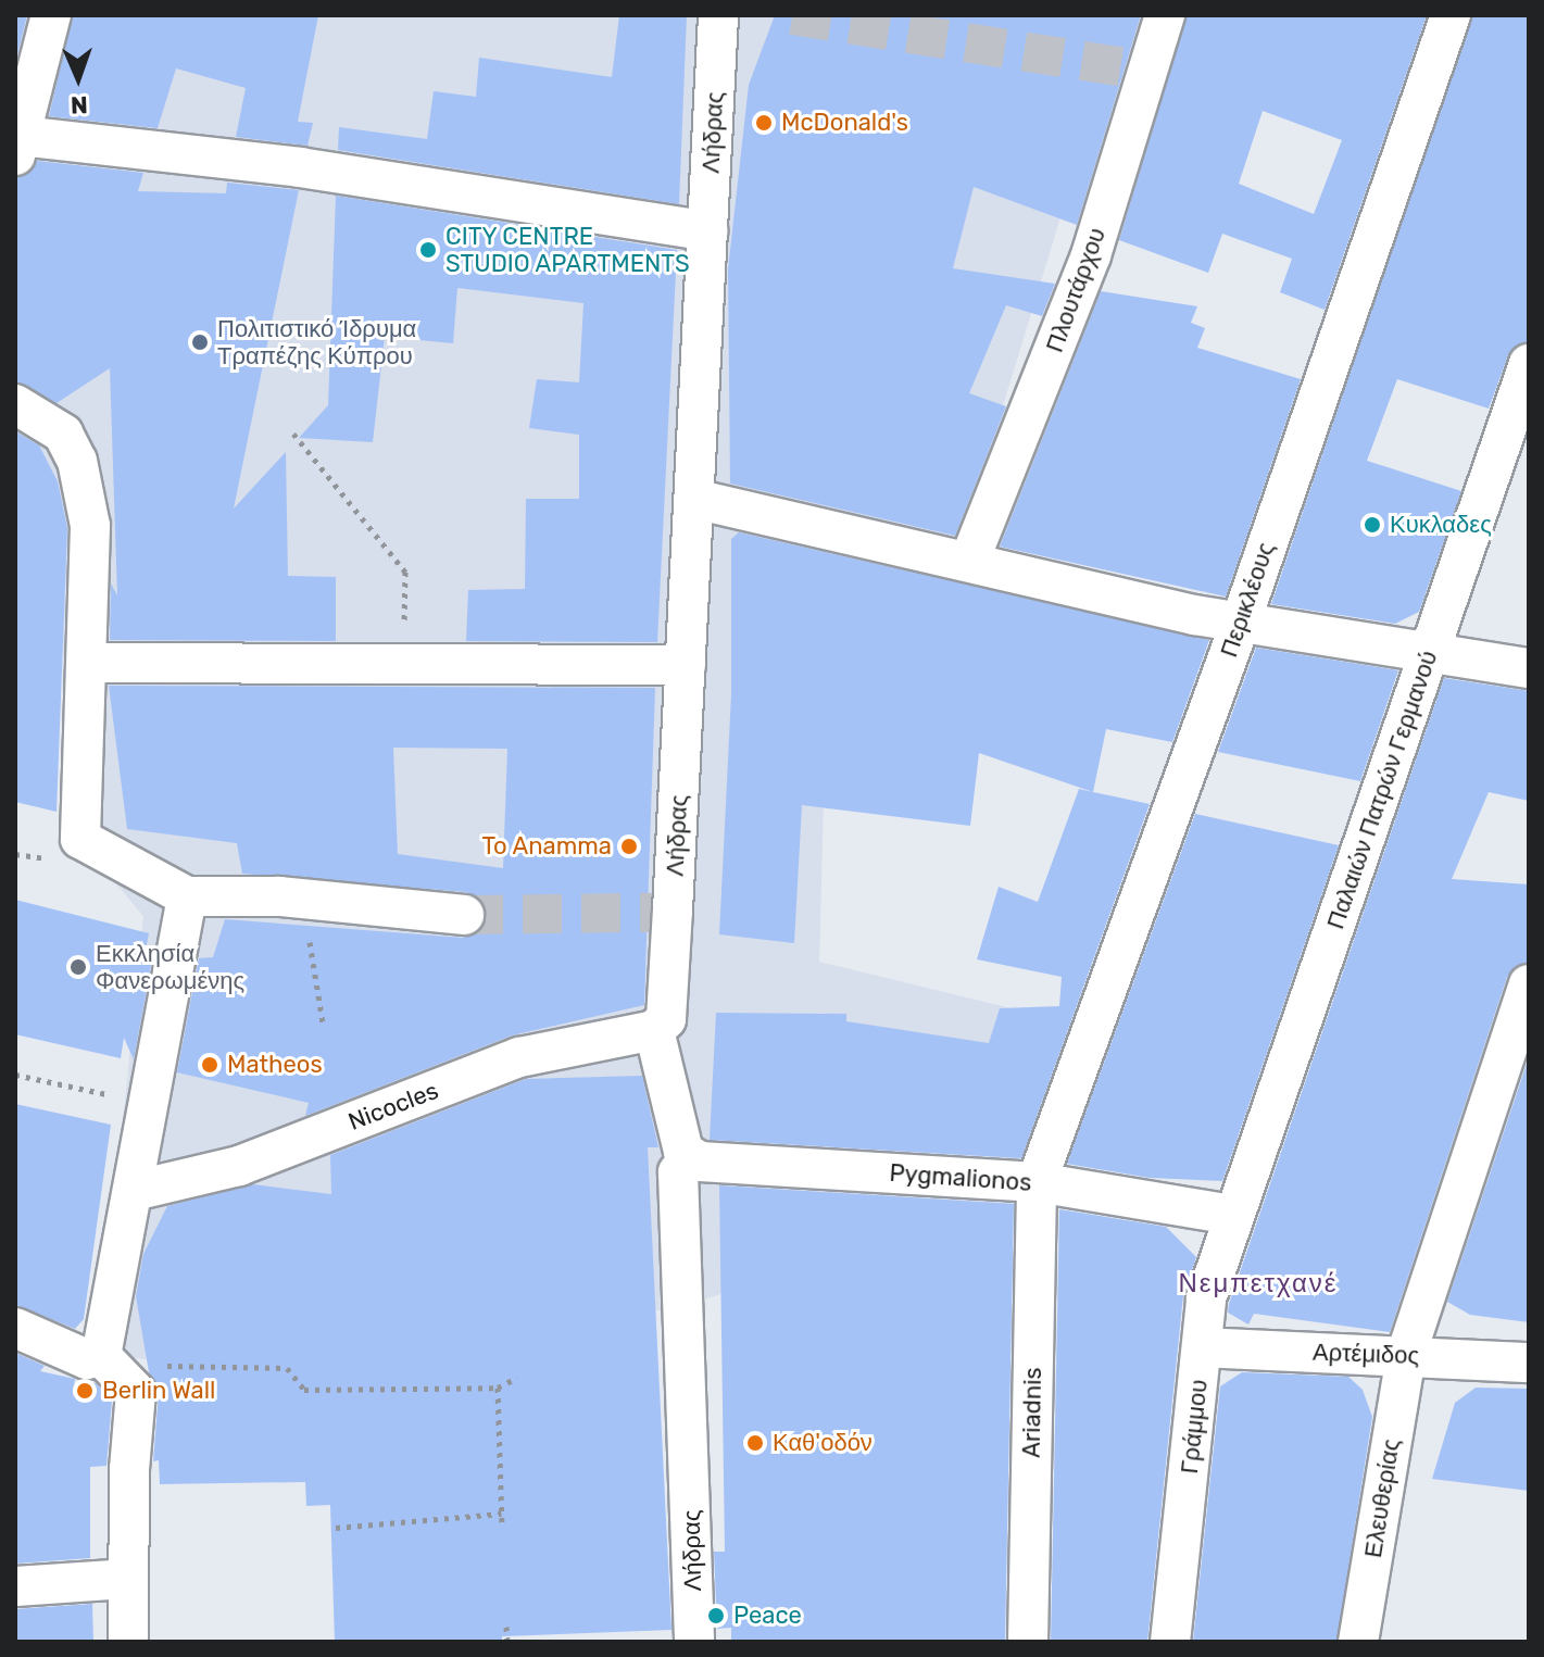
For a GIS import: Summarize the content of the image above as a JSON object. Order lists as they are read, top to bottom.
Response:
{
  "streets": {
    "street": [
      "Λήδρας",
      "Πλουτάρχου",
      "Περικλέους",
      "Παλαιών Πατρών Γερμανού",
      "Nicocles",
      "Pygmalionos",
      "Αρτέμιδος",
      "Ariadnis",
      "Γράμμου",
      "Ελευθερίας"
    ]
  },
  "crossings": [
    ["Λήδρας", "Nicocles"],
    ["Λήδρας", "Pygmalionos"],
    ["Περικλέους", "Pygmalionos"],
    ["Περικλέους", "Ariadnis"],
    ["Παλαιών Πατρών Γερμανού", "Pygmalionos"],
    ["Παλαιών Πατρών Γερμανού", "Γράμμου"],
    ["Pygmalionos", "Ariadnis"],
    ["Pygmalionos", "Γράμμου"],
    ["Αρτέμιδος", "Γράμμου"],
    ["Αρτέμιδος", "Ελευθερίας"]
  ],
  "districts": ["Νεμπετχανέ"],
  "places": [
    "McDonald's",
    "CITY CENTRE STUDIO APARTMENTS",
    "Πολιτιστικό Ίδρυμα Τραπέζης Κύπρου",
    "Κυκλαδες",
    "To Anamma",
    "Εκκλησία Φανερωμένης",
    "Matheos",
    "Berlin Wall",
    "Καθ'οδόν",
    "Peace"
  ],
  "north": "bottom"
}
